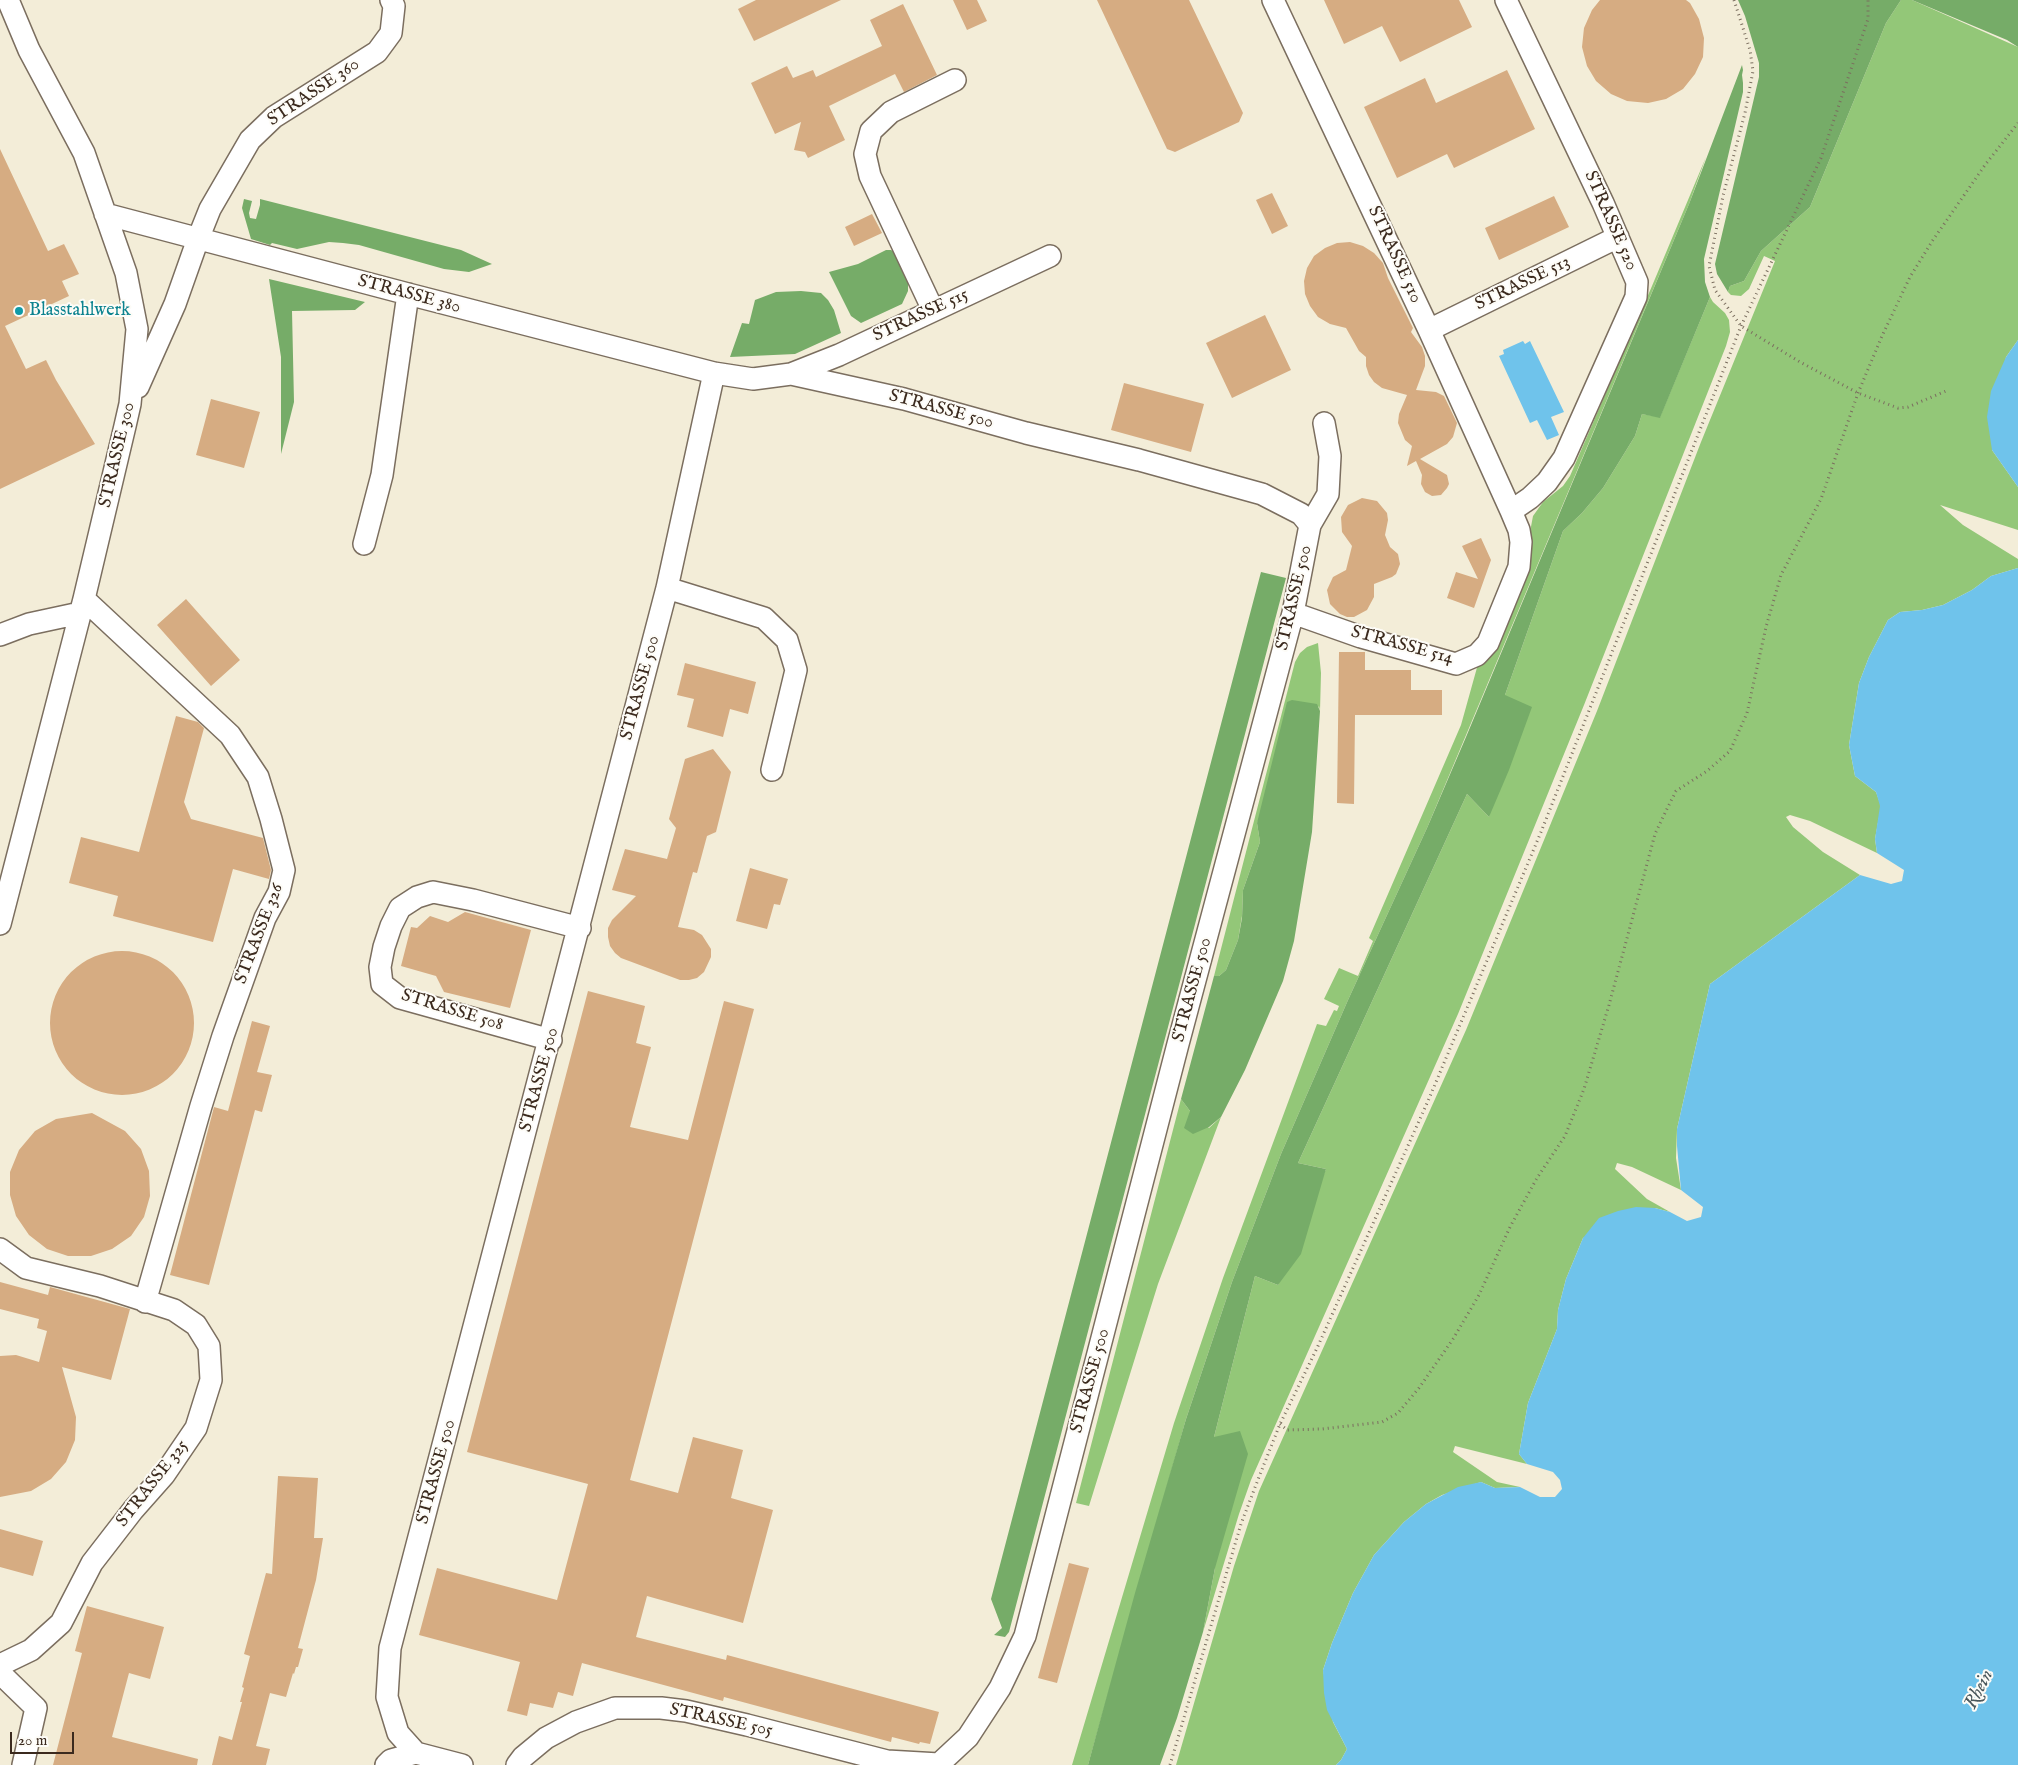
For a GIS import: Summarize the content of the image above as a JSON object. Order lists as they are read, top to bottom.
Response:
{
  "streets": {
    "street": [
      "STRASSE 360",
      "STRASSE 520",
      "STRASSE 510",
      "STRASSE 513",
      "STRASSE 380",
      "STRASSE 515",
      "STRASSE 500",
      "STRASSE 300",
      "STRASSE 514",
      "STRASSE 326",
      "STRASSE 508",
      "STRASSE 325",
      "STRASSE 505"
    ]
  },
  "crossings": [
    ["STRASSE 360", "STRASSE 380"],
    ["STRASSE 360", "STRASSE 300"],
    ["STRASSE 520", "STRASSE 510"],
    ["STRASSE 520", "STRASSE 513"],
    ["STRASSE 520", "STRASSE 514"],
    ["STRASSE 510", "STRASSE 513"],
    ["STRASSE 510", "STRASSE 514"],
    ["STRASSE 380", "STRASSE 500"],
    ["STRASSE 380", "STRASSE 300"],
    ["STRASSE 515", "STRASSE 500"],
    ["STRASSE 500", "STRASSE 514"],
    ["STRASSE 500", "STRASSE 508"],
    ["STRASSE 500", "STRASSE 505"],
    ["STRASSE 300", "STRASSE 326"],
    ["STRASSE 326", "STRASSE 325"]
  ],
  "water": ["Rhein"],
  "places": ["Blasstahlwerk"],
  "scale_bar": "20 m"
}
